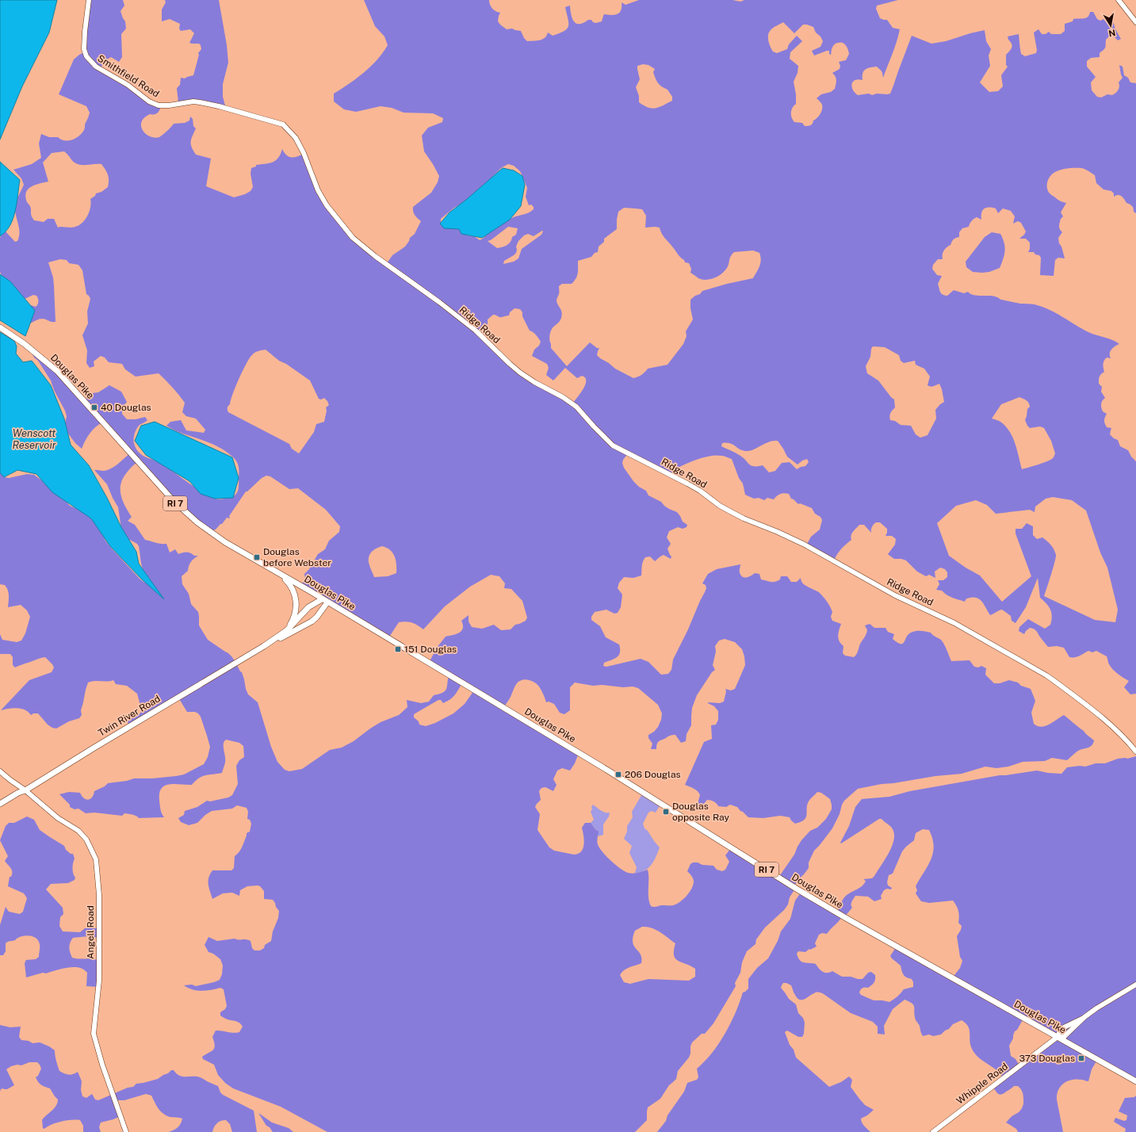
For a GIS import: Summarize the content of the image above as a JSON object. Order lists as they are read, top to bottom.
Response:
{
  "streets": {
    "main road": ["Douglas Pike", "RI 7", "Twin River Road"],
    "street": [
      "Smithfield Road",
      "Ridge Road",
      "Angell Road",
      "Whipple Road"
    ]
  },
  "crossings": [
    ["Smithfield Road", "Ridge Road"],
    ["Douglas Pike", "Twin River Road"],
    ["Douglas Pike", "Whipple Road"],
    ["Twin River Road", "Angell Road"]
  ],
  "water": ["Wenscott Reservoir"],
  "places": {
    "transit": [
      "40 Douglas",
      "Douglas before Webster",
      "151 Douglas",
      "206 Douglas",
      "Douglas opposite Ray",
      "373 Douglas"
    ]
  },
  "north": "bottom"
}
